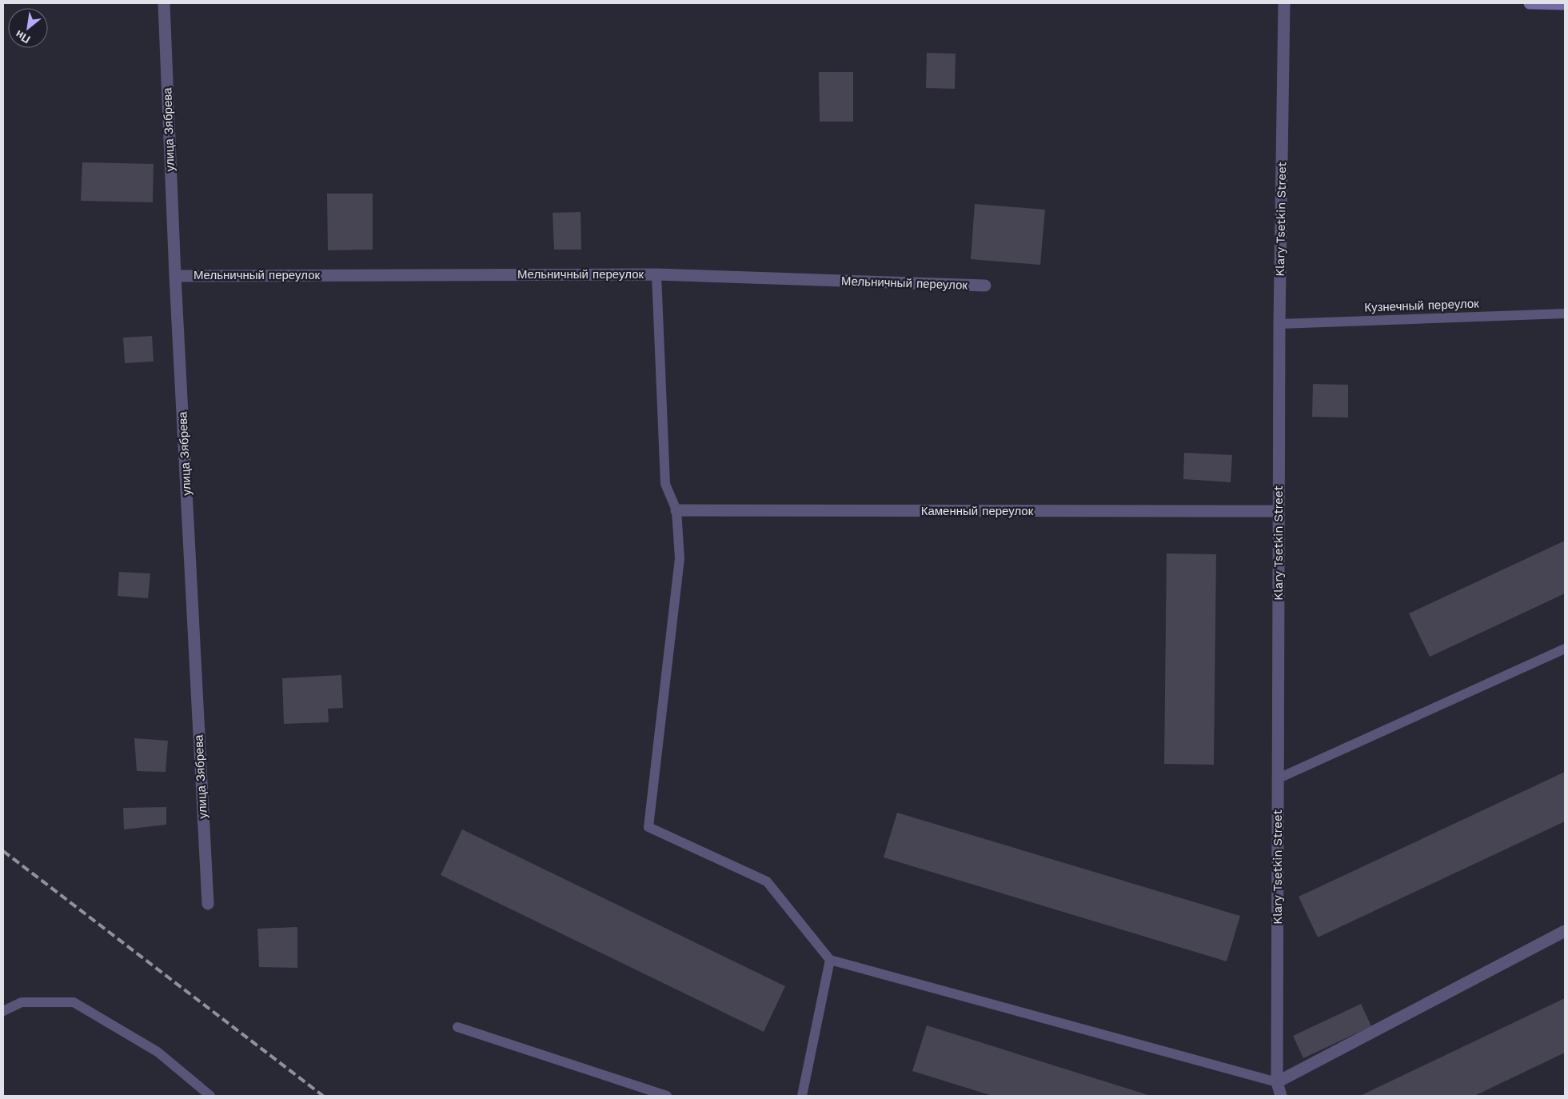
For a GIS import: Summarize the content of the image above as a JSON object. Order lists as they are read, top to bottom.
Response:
{
  "streets": {
    "street": [
      "улица Зябрева",
      "Klary Tsetkin Street",
      "Мельничный переулок",
      "Каменный переулок"
    ],
    "lane": ["Кузнечный переулок"]
  },
  "crossings": [
    ["улица Зябрева", "Мельничный переулок"],
    ["Klary Tsetkin Street", "Кузнечный переулок"],
    ["Klary Tsetkin Street", "Каменный переулок"]
  ],
  "north": "bottom left"
}
